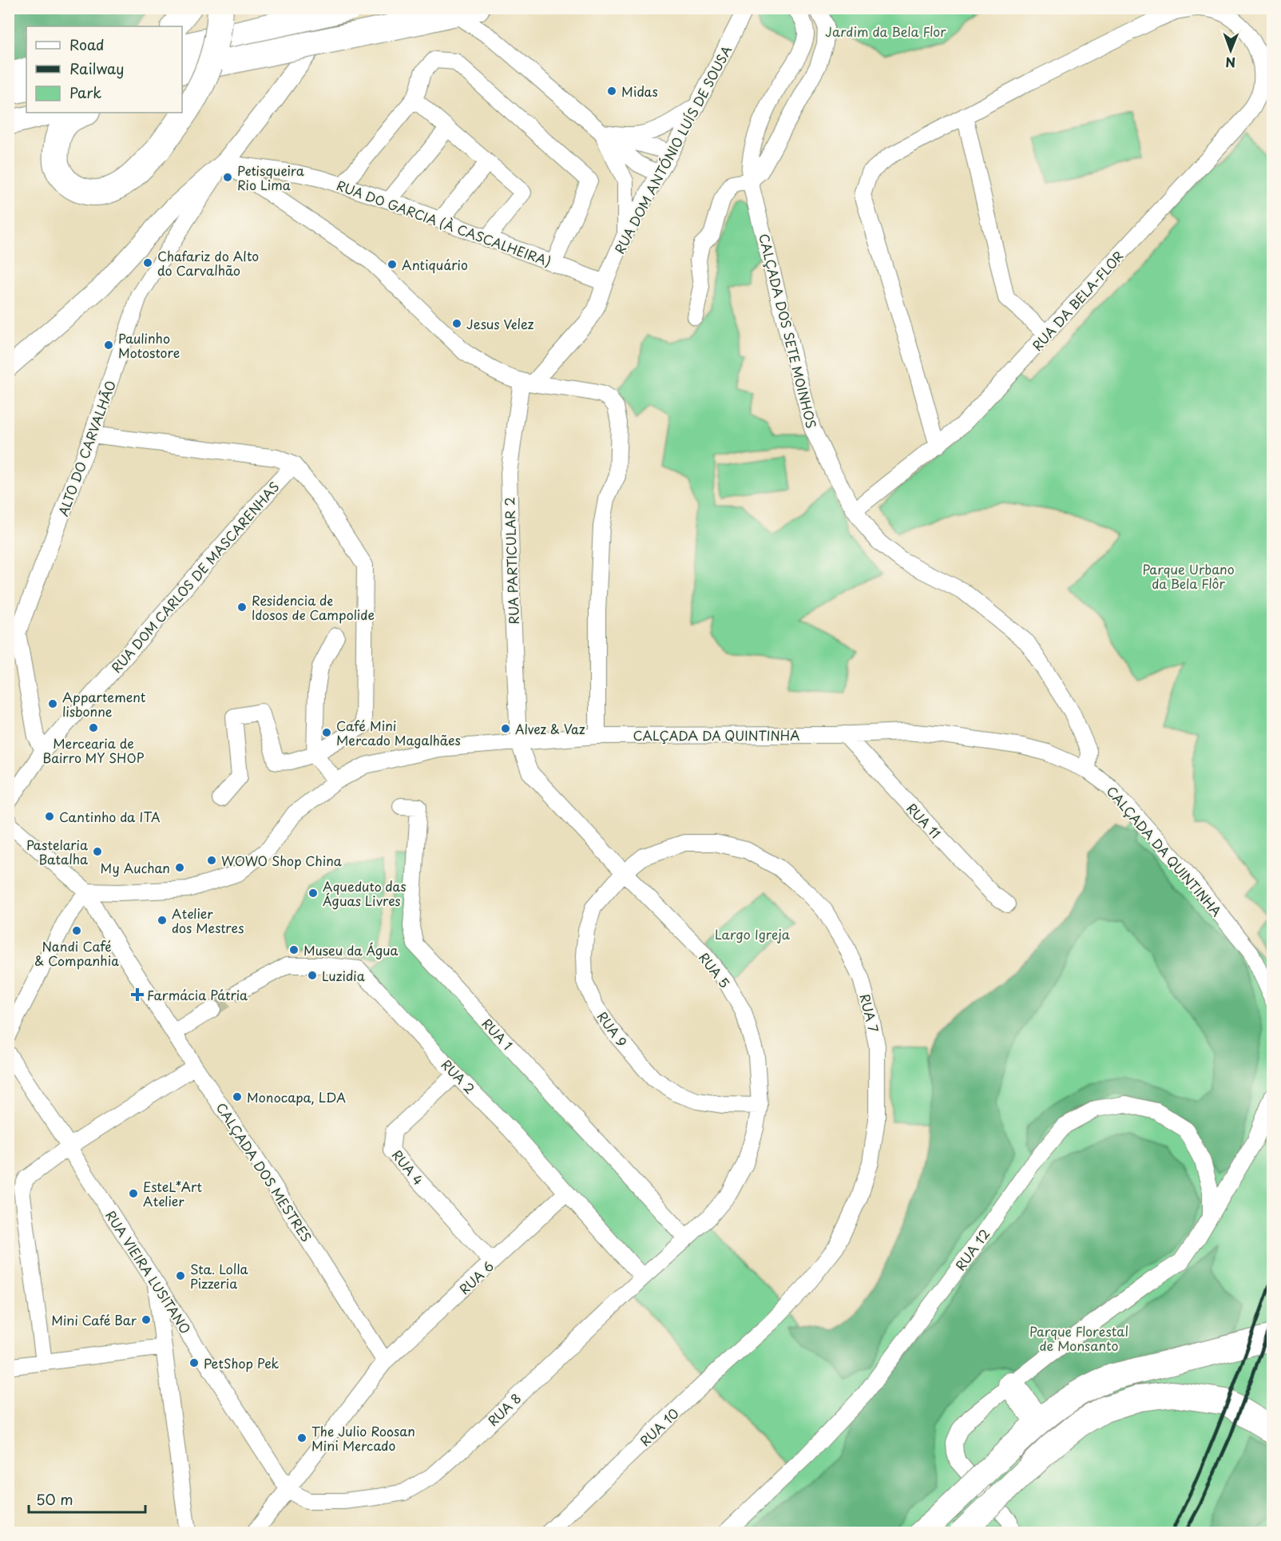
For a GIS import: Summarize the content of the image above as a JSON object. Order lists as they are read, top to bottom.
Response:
{
  "streets": {
    "street": [
      "RUA DOM ANTÓNIO LUÍS DE SOUSA",
      "RUA DO GARCIA (À CASCALHEIRA)",
      "RUA DA BELA-FLOR",
      "CALÇADA DOS SETE MOINHOS",
      "ALTO DO CARVALHÃO",
      "RUA PARTICULAR 2",
      "RUA DOM CARLOS DE MASCARENHAS",
      "CALÇADA DA QUINTINHA",
      "RUA 11",
      "RUA 5",
      "RUA 7",
      "RUA 9",
      "RUA 1",
      "RUA 2",
      "RUA 4",
      "CALÇADA DOS MESTRES",
      "RUA 12",
      "RUA VIEIRA LUSITANO",
      "RUA 6",
      "RUA 8",
      "RUA 10"
    ]
  },
  "crossings": [
    ["RUA DOM ANTÓNIO LUÍS DE SOUSA", "RUA DO GARCIA (À CASCALHEIRA)"],
    ["RUA DOM ANTÓNIO LUÍS DE SOUSA", "RUA PARTICULAR 2"],
    ["RUA DO GARCIA (À CASCALHEIRA)", "ALTO DO CARVALHÃO"],
    ["RUA DA BELA-FLOR", "CALÇADA DOS SETE MOINHOS"],
    ["CALÇADA DOS SETE MOINHOS", "CALÇADA DA QUINTINHA"],
    ["ALTO DO CARVALHÃO", "RUA DOM CARLOS DE MASCARENHAS"],
    ["RUA PARTICULAR 2", "CALÇADA DA QUINTINHA"],
    ["RUA PARTICULAR 2", "RUA 5"],
    ["CALÇADA DA QUINTINHA", "RUA 11"],
    ["CALÇADA DA QUINTINHA", "RUA 5"],
    ["CALÇADA DA QUINTINHA", "CALÇADA DOS MESTRES"],
    ["RUA 5", "RUA 7"],
    ["RUA 5", "RUA 9"],
    ["RUA 5", "RUA 1"],
    ["RUA 5", "RUA 8"],
    ["RUA 7", "RUA 9"],
    ["RUA 7", "RUA 10"],
    ["RUA 1", "RUA 8"],
    ["RUA 2", "RUA 4"],
    ["RUA 2", "RUA 6"],
    ["RUA 2", "RUA 8"],
    ["RUA 4", "RUA 6"],
    ["CALÇADA DOS MESTRES", "RUA 6"],
    ["RUA VIEIRA LUSITANO", "RUA 8"]
  ],
  "parks": [
    "Jardim da Bela Flor",
    "Parque Urbano da Bela Flôr",
    "Largo Igreja",
    "Parque Florestal de Monsanto"
  ],
  "places": {
    "other": [
      "Midas",
      "Petisqueira Rio Lima",
      "Chafariz do Alto do Carvalhão",
      "Antiquário",
      "Jesus Velez",
      "Paulinho Motostore",
      "Residencia de Idosos de Campolide",
      "Appartement lisbonne",
      "Mercearia de Bairro MY SHOP",
      "Alvez & Vaz",
      "Café Mini Mercado Magalhães",
      "Cantinho da ITA",
      "Pastelaria Batalha",
      "WOWO Shop China",
      "My Auchan",
      "Aqueduto das Águas Livres",
      "Atelier dos Mestres",
      "Nandi Café & Companhia",
      "Museu da Água",
      "Luzidia",
      "Monocapa, LDA",
      "EsteL*Art Atelier",
      "Sta. Lolla Pizzeria",
      "Mini Café Bar",
      "PetShop Pek",
      "The Julio Roosan Mini Mercado"
    ],
    "health": ["Farmácia Pátria"]
  },
  "legend": ["Road", "Railway", "Park"],
  "scale_bar": "50 m",
  "north": "bottom"
}
